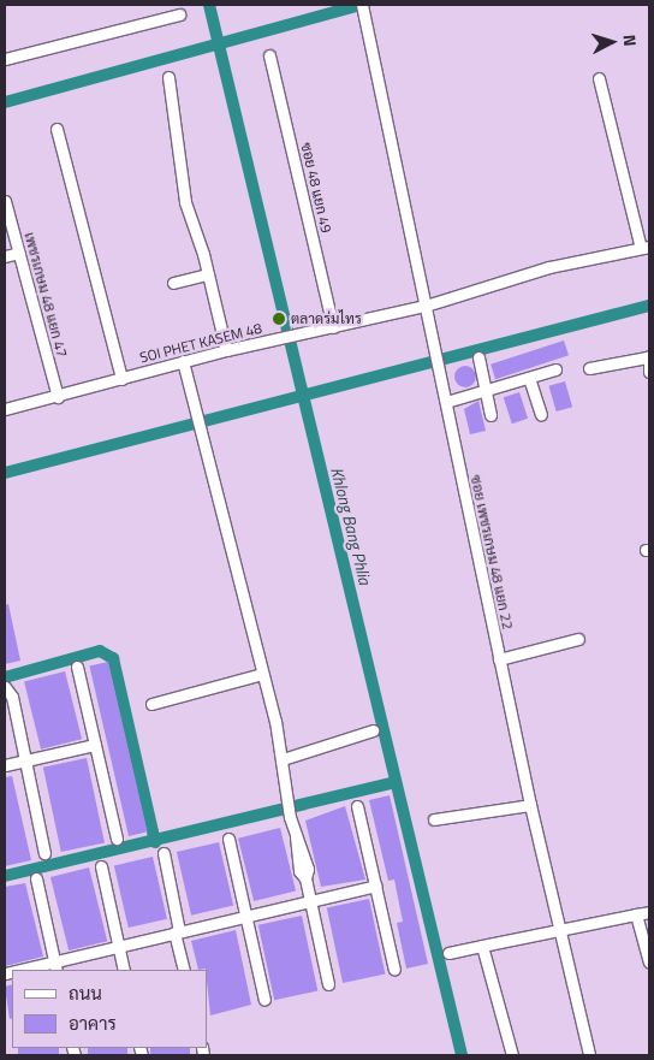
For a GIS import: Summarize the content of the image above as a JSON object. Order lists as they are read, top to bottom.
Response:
{
  "streets": {
    "street": [
      "ซอย 48 แยก 49",
      "เพชรเกษม 48 แยก 47",
      "SOI PHET KASEM 48",
      "ซอย เพชรเกษม 48 แยก 22"
    ]
  },
  "crossings": [
    ["ซอย 48 แยก 49", "SOI PHET KASEM 48"],
    ["เพชรเกษม 48 แยก 47", "SOI PHET KASEM 48"],
    ["SOI PHET KASEM 48", "ซอย เพชรเกษม 48 แยก 22"]
  ],
  "water": ["Khlong Bang Phlia"],
  "places": ["ตลาดร่มไทร"],
  "legend": ["ถนน", "อาคาร"],
  "north": "right"
}
